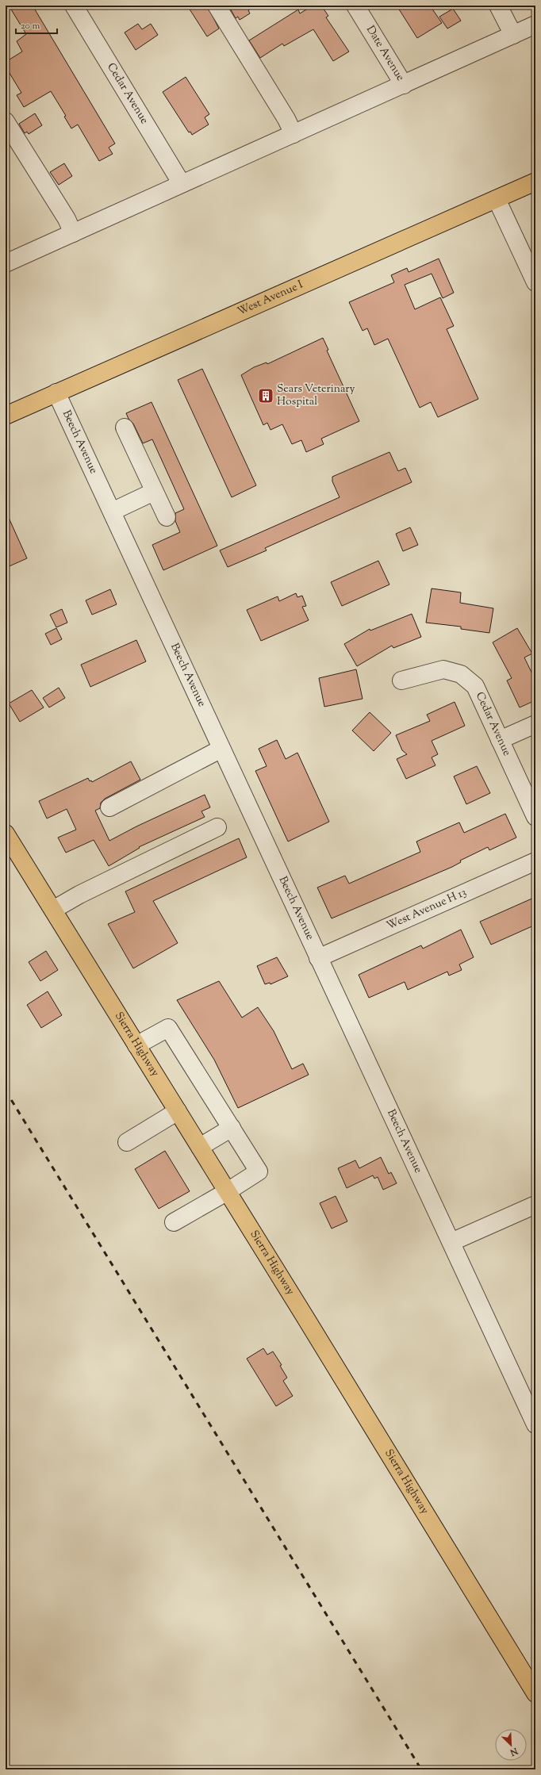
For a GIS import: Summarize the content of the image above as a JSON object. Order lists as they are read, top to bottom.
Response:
{
  "streets": {
    "main road": ["West Avenue I", "Sierra Highway"],
    "street": [
      "Date Avenue",
      "Cedar Avenue",
      "Beech Avenue",
      "West Avenue H 13"
    ]
  },
  "crossings": [
    ["West Avenue I", "Beech Avenue"],
    ["Beech Avenue", "West Avenue H 13"]
  ],
  "places": {
    "building": ["Sears Veterinary Hospital"]
  },
  "scale_bar": "20 m",
  "north": "bottom right"
}
